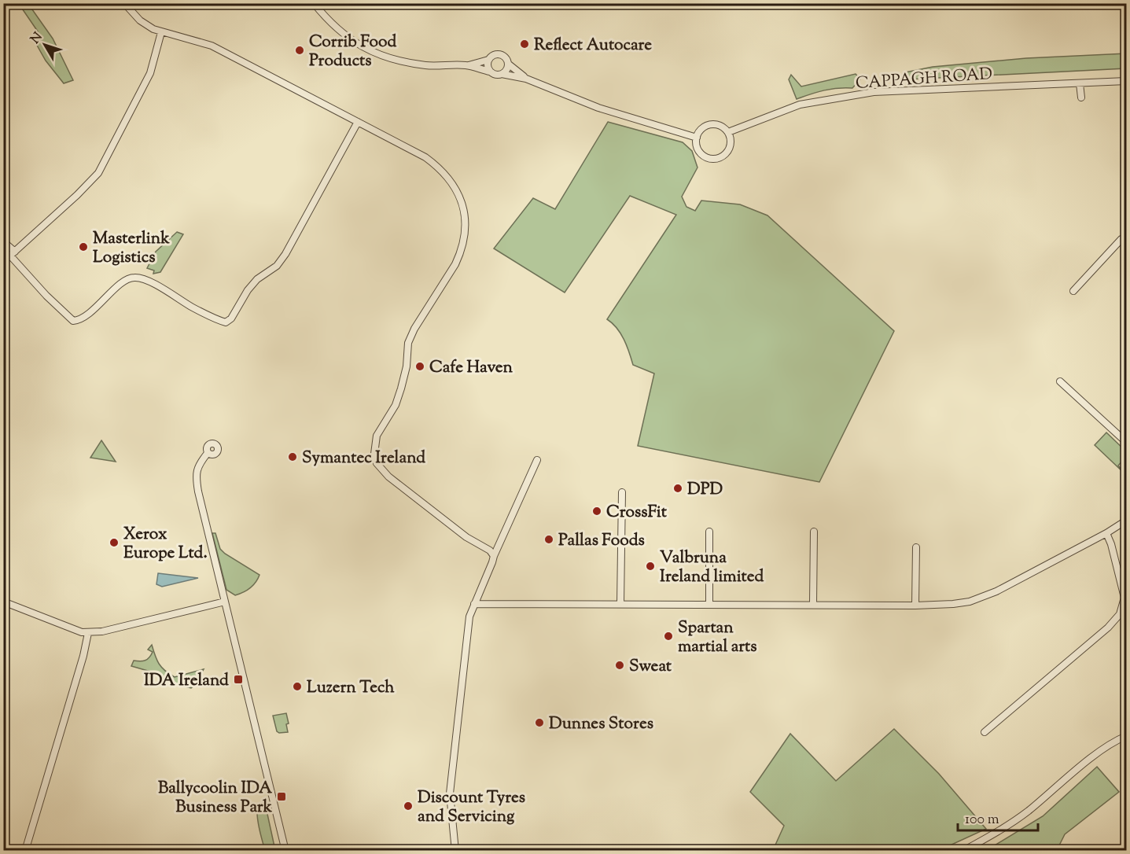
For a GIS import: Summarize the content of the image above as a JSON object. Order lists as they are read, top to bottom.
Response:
{
  "streets": {
    "street": ["CAPPAGH ROAD"]
  },
  "places": {
    "other": [
      "Reflect Autocare",
      "Corrib Food Products",
      "Masterlink Logistics",
      "Cafe Haven",
      "Symantec Ireland",
      "DPD",
      "CrossFit",
      "Pallas Foods",
      "Xerox Europe Ltd.",
      "Valbruna Ireland limited",
      "Spartan martial arts",
      "Sweat",
      "Luzern Tech",
      "Dunnes Stores",
      "Discount Tyres and Servicing"
    ],
    "transit": ["IDA Ireland", "Ballycoolin IDA Business Park"]
  },
  "scale_bar": "100 m",
  "north": "top left"
}
